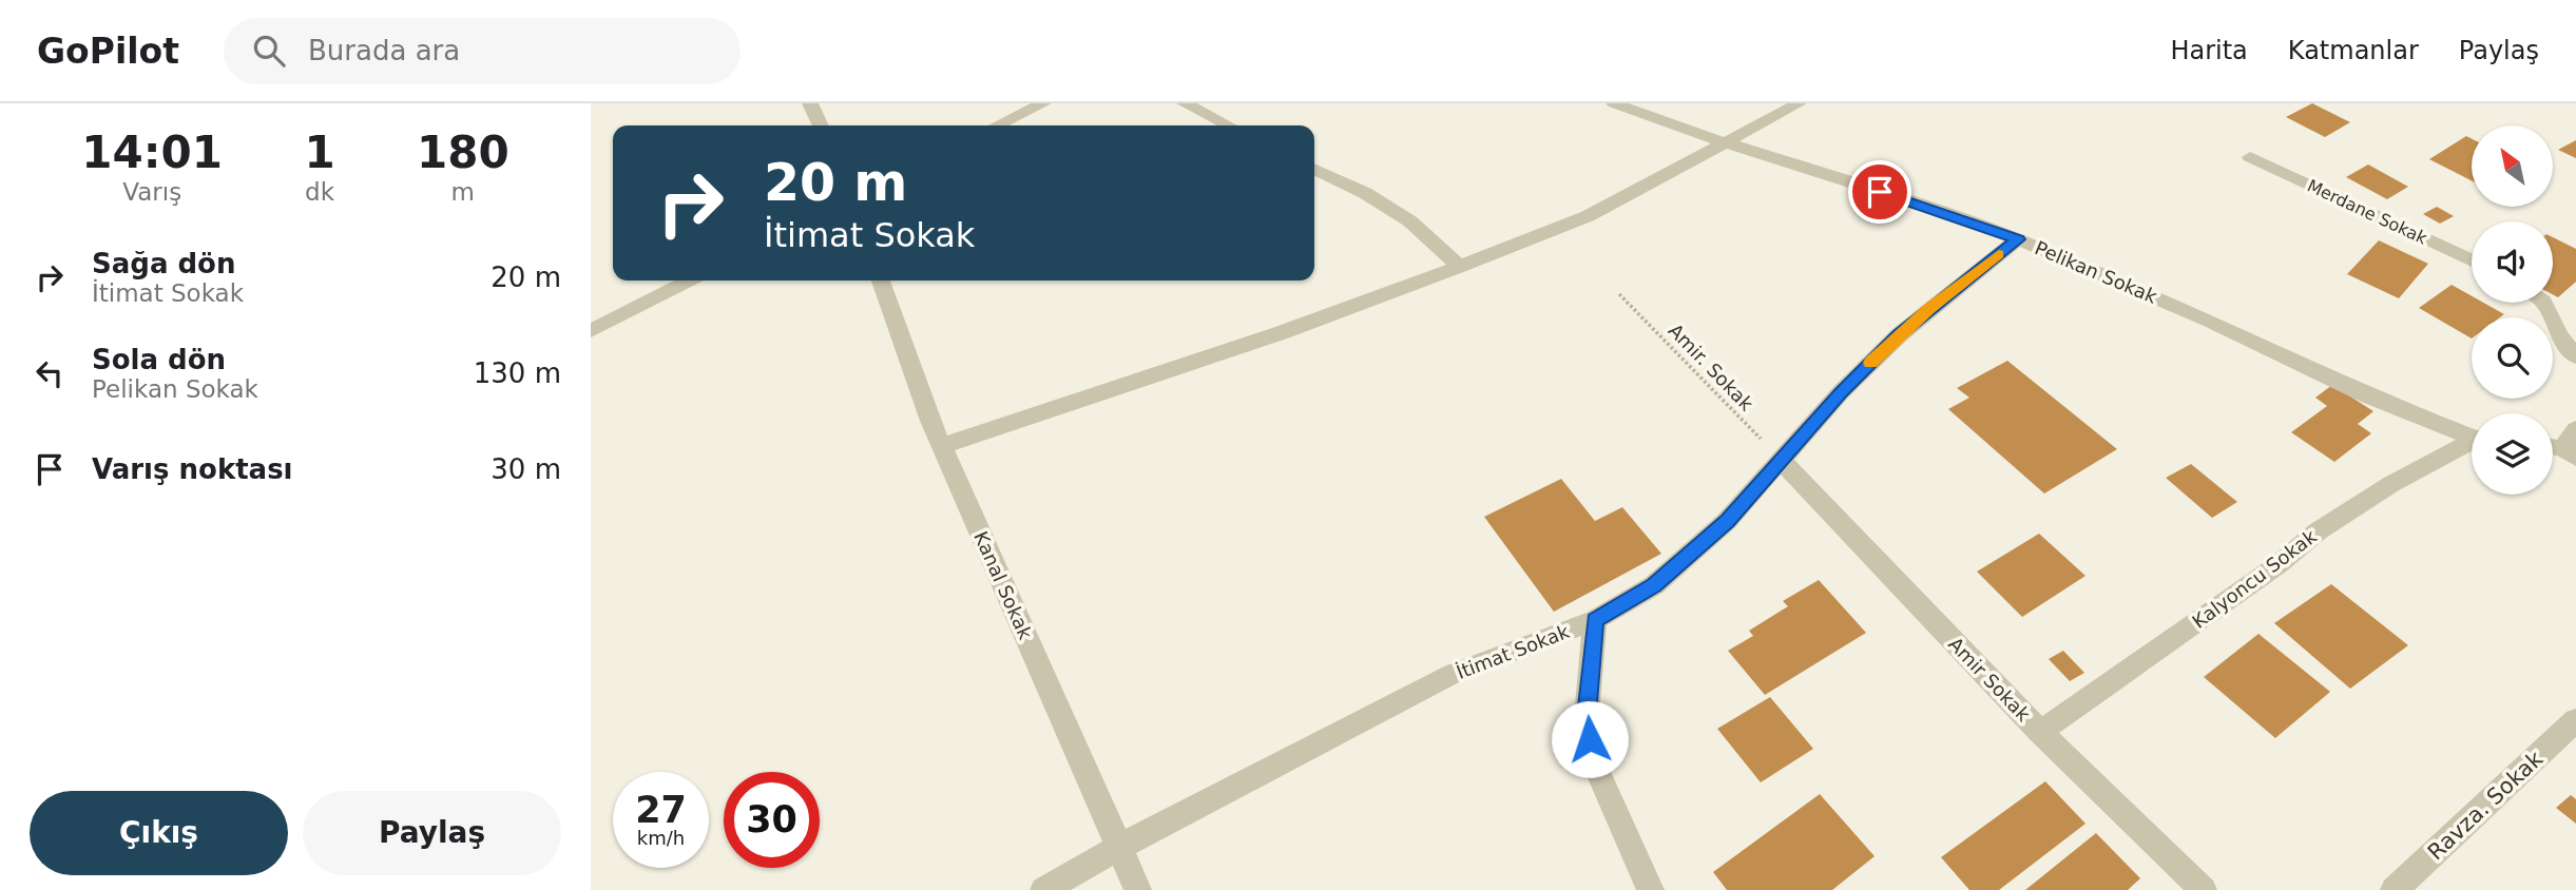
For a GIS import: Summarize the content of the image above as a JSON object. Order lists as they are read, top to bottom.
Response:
{
  "streets": {
    "street": [
      "Merdane Sokak",
      "Pelikan Sokak",
      "Kalyoncu Sokak",
      "Kanal Sokak",
      "İtimat Sokak",
      "Amir Sokak",
      "Ravza. Sokak"
    ],
    "path": ["Amir. Sokak"]
  },
  "crossings": [
    ["Pelikan Sokak", "İtimat Sokak"],
    ["Amir. Sokak", "İtimat Sokak"],
    ["Amir. Sokak", "Amir Sokak"],
    ["Kalyoncu Sokak", "Amir Sokak"],
    ["Kanal Sokak", "İtimat Sokak"],
    ["İtimat Sokak", "Amir Sokak"]
  ],
  "north": "top left",
  "page": {
    "header": "GoPilot",
    "search": "Burada ara",
    "nav": ["Harita", "Katmanlar", "Paylaş"],
    "eta": [
      "14:01",
      "Varış",
      "1",
      "dk",
      "180",
      "m"
    ],
    "turn": ["20 m", "İtimat Sokak"],
    "list": [
      {
        "name": "Sağa dön",
        "note": "İtimat Sokak",
        "value": "20 m"
      },
      {
        "name": "Sola dön",
        "note": "Pelikan Sokak",
        "value": "130 m"
      },
      {
        "name": "Varış noktası",
        "value": "30 m"
      }
    ],
    "speed": "27 km/h",
    "limit": "30",
    "buttons": ["Çıkış", "Paylaş"]
  }
}
